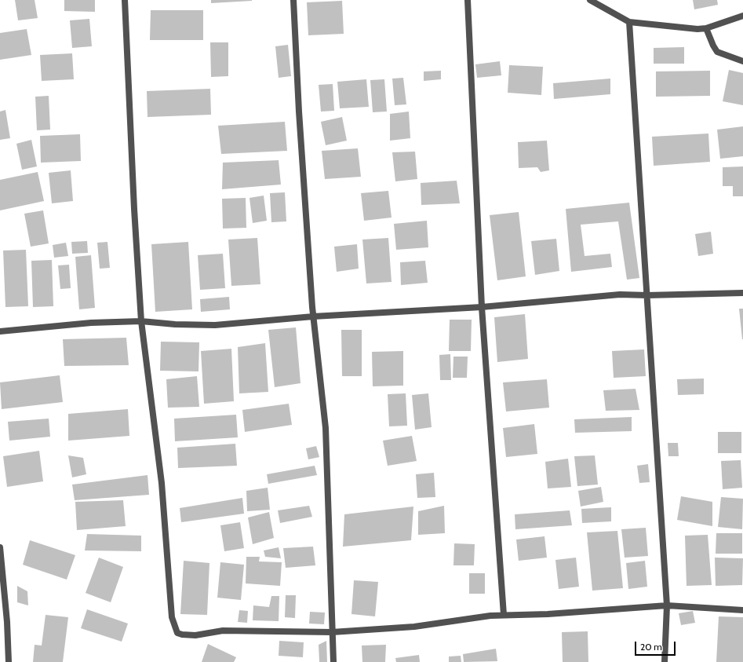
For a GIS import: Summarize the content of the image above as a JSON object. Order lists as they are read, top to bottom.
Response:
{
  "scale_bar": "20 m"
}
